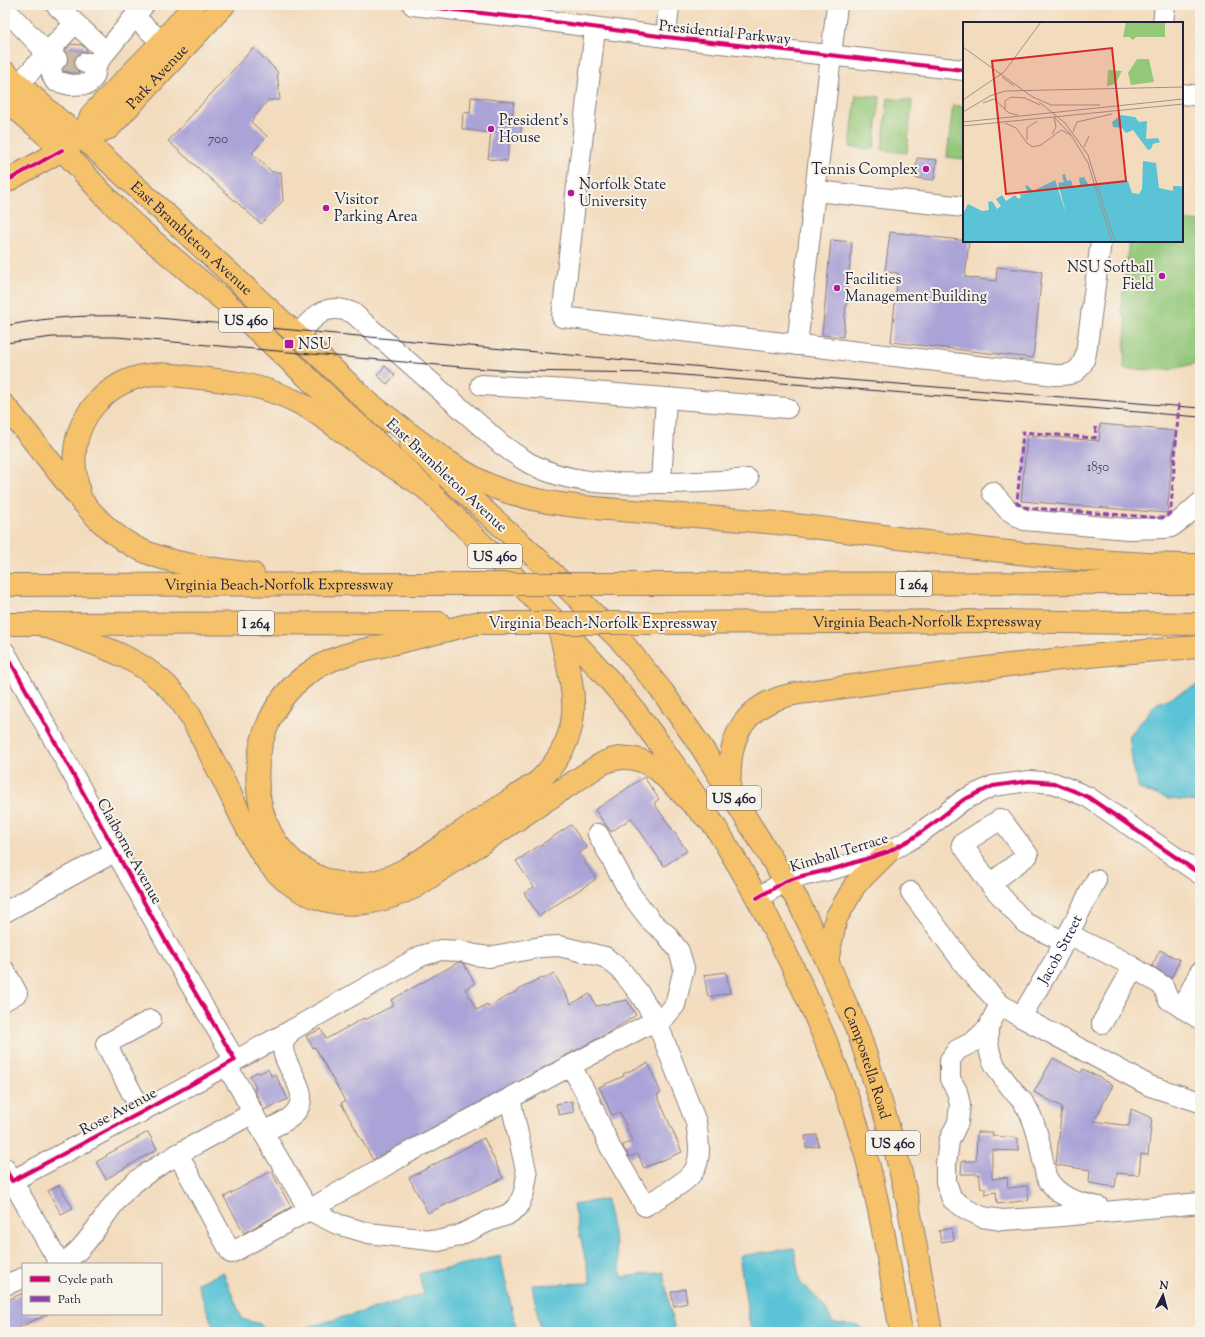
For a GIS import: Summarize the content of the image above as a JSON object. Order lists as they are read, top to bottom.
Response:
{
  "streets": {
    "main road": [
      "Park Avenue",
      "East Brambleton Avenue",
      "US 460",
      "I 264",
      "Virginia Beach-Norfolk Expressway",
      "Campostella Road"
    ],
    "street": [
      "Presidential Parkway",
      "Claiborne Avenue",
      "Kimball Terrace",
      "Jacob Street",
      "Rose Avenue"
    ]
  },
  "crossings": [
    ["Park Avenue", "East Brambleton Avenue"],
    ["East Brambleton Avenue", "Kimball Terrace"],
    ["East Brambleton Avenue", "Campostella Road"],
    ["Claiborne Avenue", "Rose Avenue"]
  ],
  "places": {
    "other": [
      "President’s House",
      "Tennis Complex",
      "Norfolk State University",
      "Visitor Parking Area",
      "NSU Softball Field",
      "Facilities Management Building"
    ],
    "transit": ["NSU"]
  },
  "house_numbers": ["700", "1850"],
  "legend": ["Cycle path", "Path"],
  "north": "top"
}
